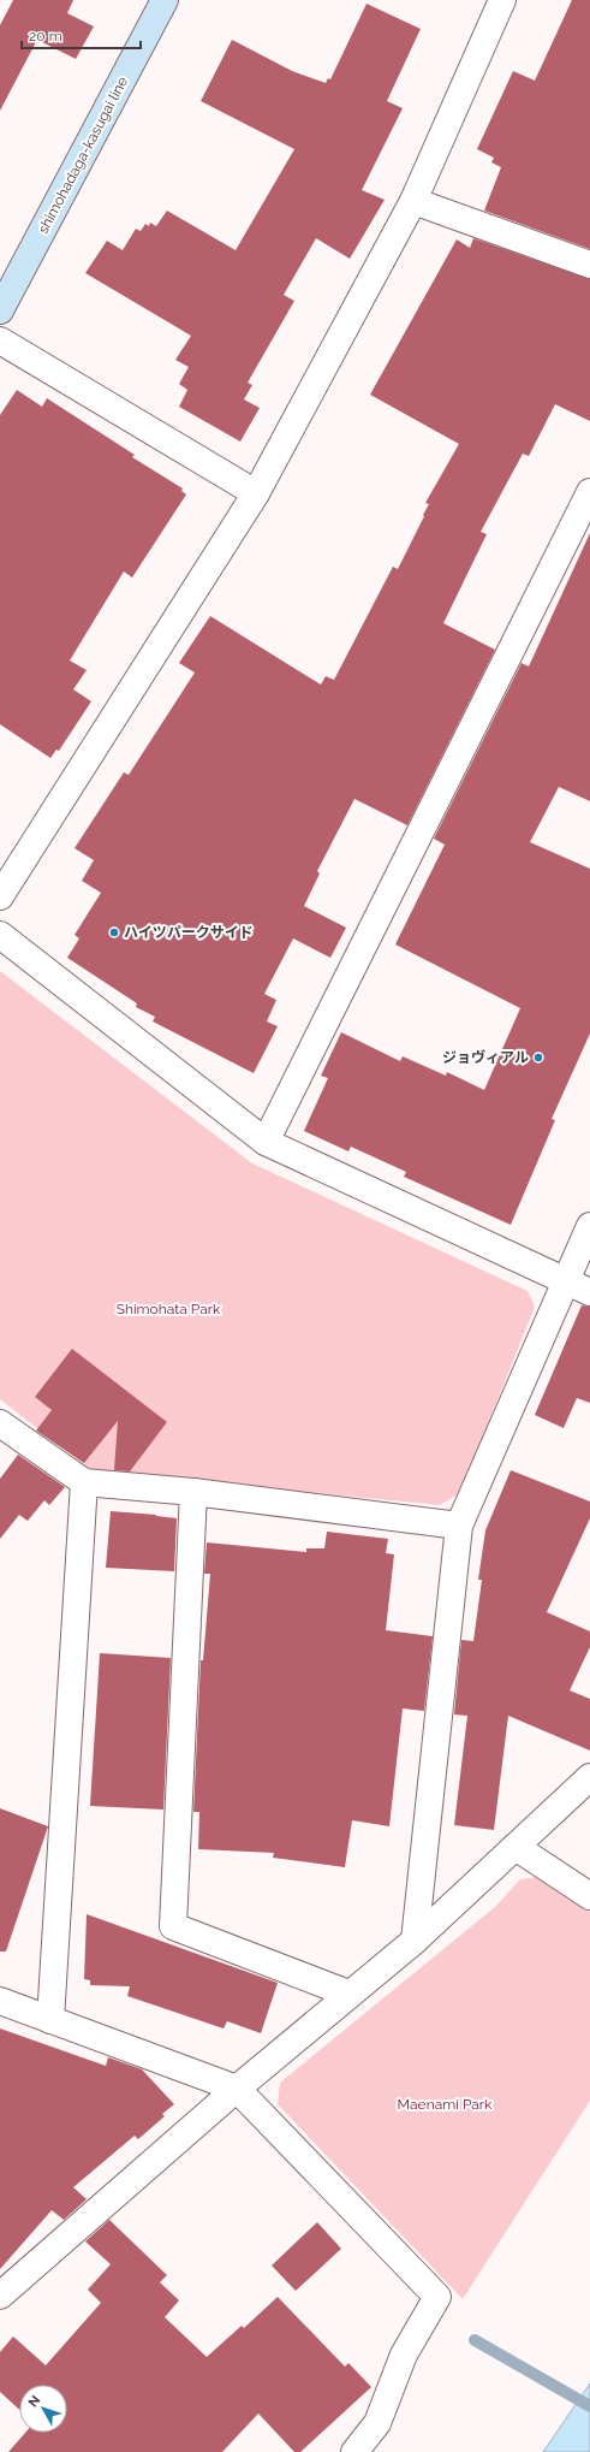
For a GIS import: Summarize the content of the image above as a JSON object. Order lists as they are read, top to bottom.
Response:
{
  "streets": {
    "main road": ["shimohadaga-kasugai line"]
  },
  "parks": ["Shimohata Park", "Maenami Park"],
  "places": ["ハイツパークサイド", "ジョヴィアル"],
  "scale_bar": "20 m",
  "north": "top left"
}
